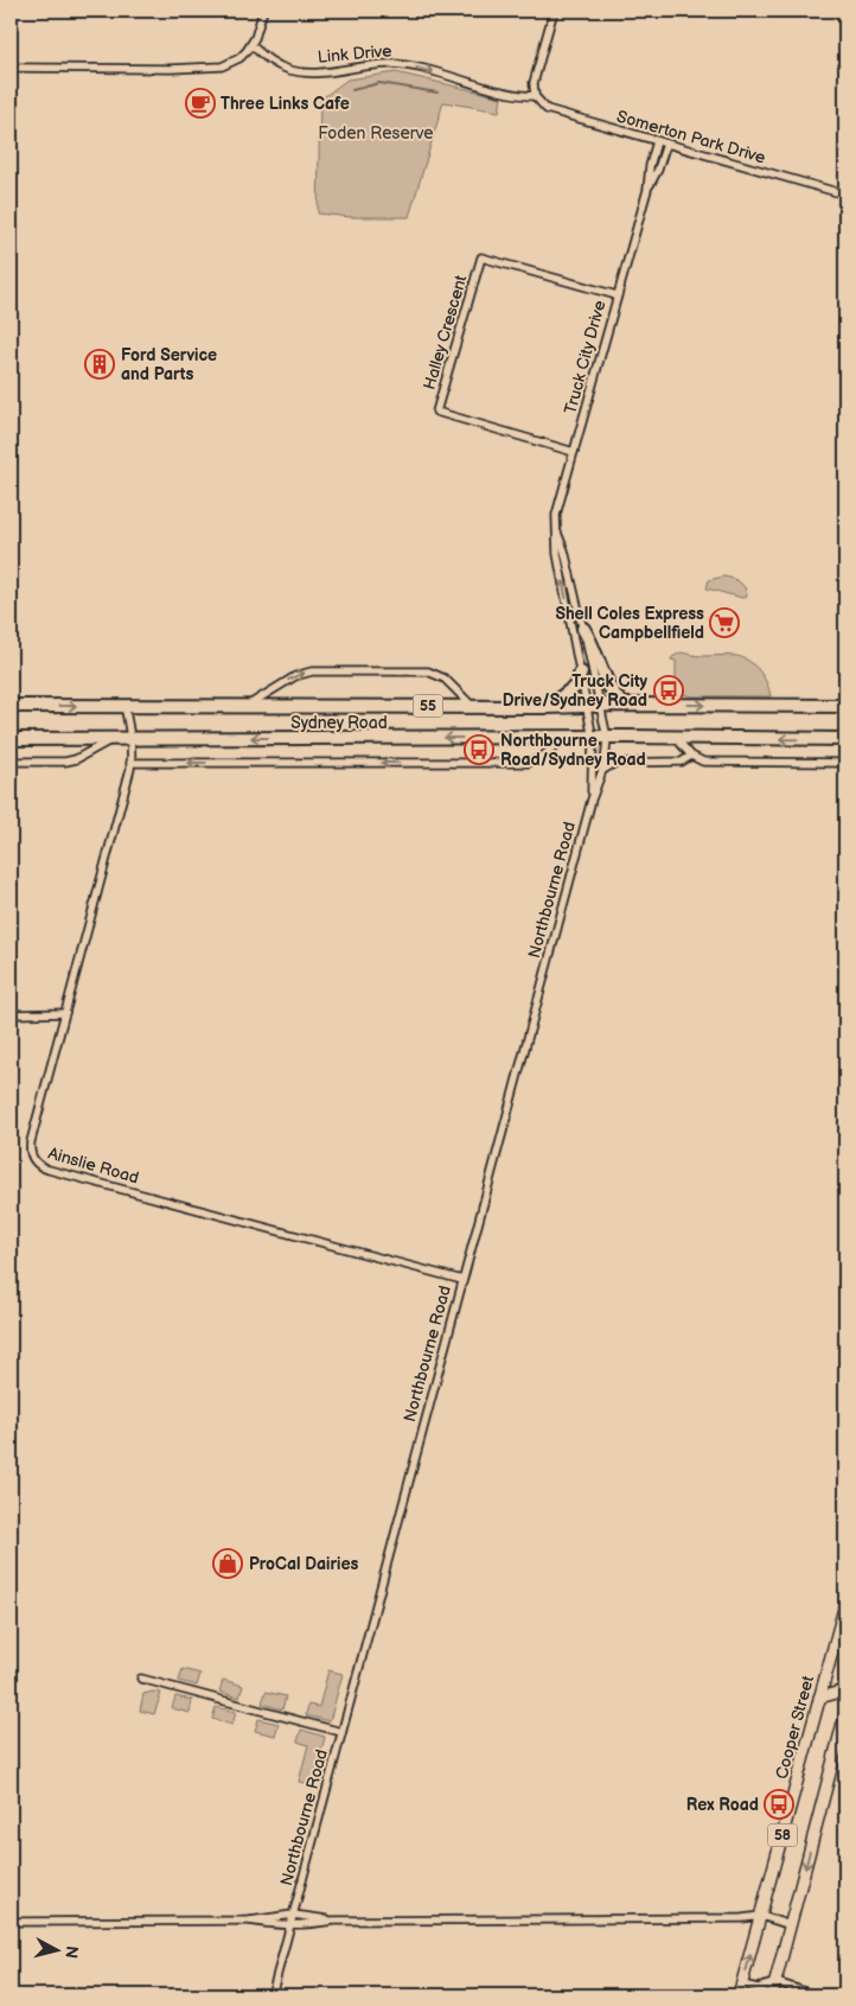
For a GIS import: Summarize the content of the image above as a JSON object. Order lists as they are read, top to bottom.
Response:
{
  "streets": {
    "highway": ["55", "Sydney Road"],
    "main road": ["Cooper Street", "58"],
    "street": [
      "Link Drive",
      "Somerton Park Drive",
      "Halley Crescent",
      "Truck City Drive",
      "Northbourne Road",
      "Ainslie Road"
    ]
  },
  "crossings": [
    ["Link Drive", "Somerton Park Drive"],
    ["Somerton Park Drive", "Truck City Drive"],
    ["Halley Crescent", "Truck City Drive"],
    ["Truck City Drive", "Sydney Road"],
    ["Truck City Drive", "Northbourne Road"],
    ["Sydney Road", "Northbourne Road"],
    ["Sydney Road", "Ainslie Road"],
    ["Northbourne Road", "Ainslie Road"]
  ],
  "one_way": ["Link Drive"],
  "parks": ["Foden Reserve"],
  "places": {
    "cafe": ["Three Links Cafe"],
    "building": ["Ford Service and Parts"],
    "supermarket": ["Shell Coles Express Campbellfield"],
    "bus stop": ["Truck City Drive/Sydney Road", "Northbourne Road/Sydney Road", "Rex Road"],
    "shop": ["ProCal Dairies"]
  },
  "north": "right"
}
